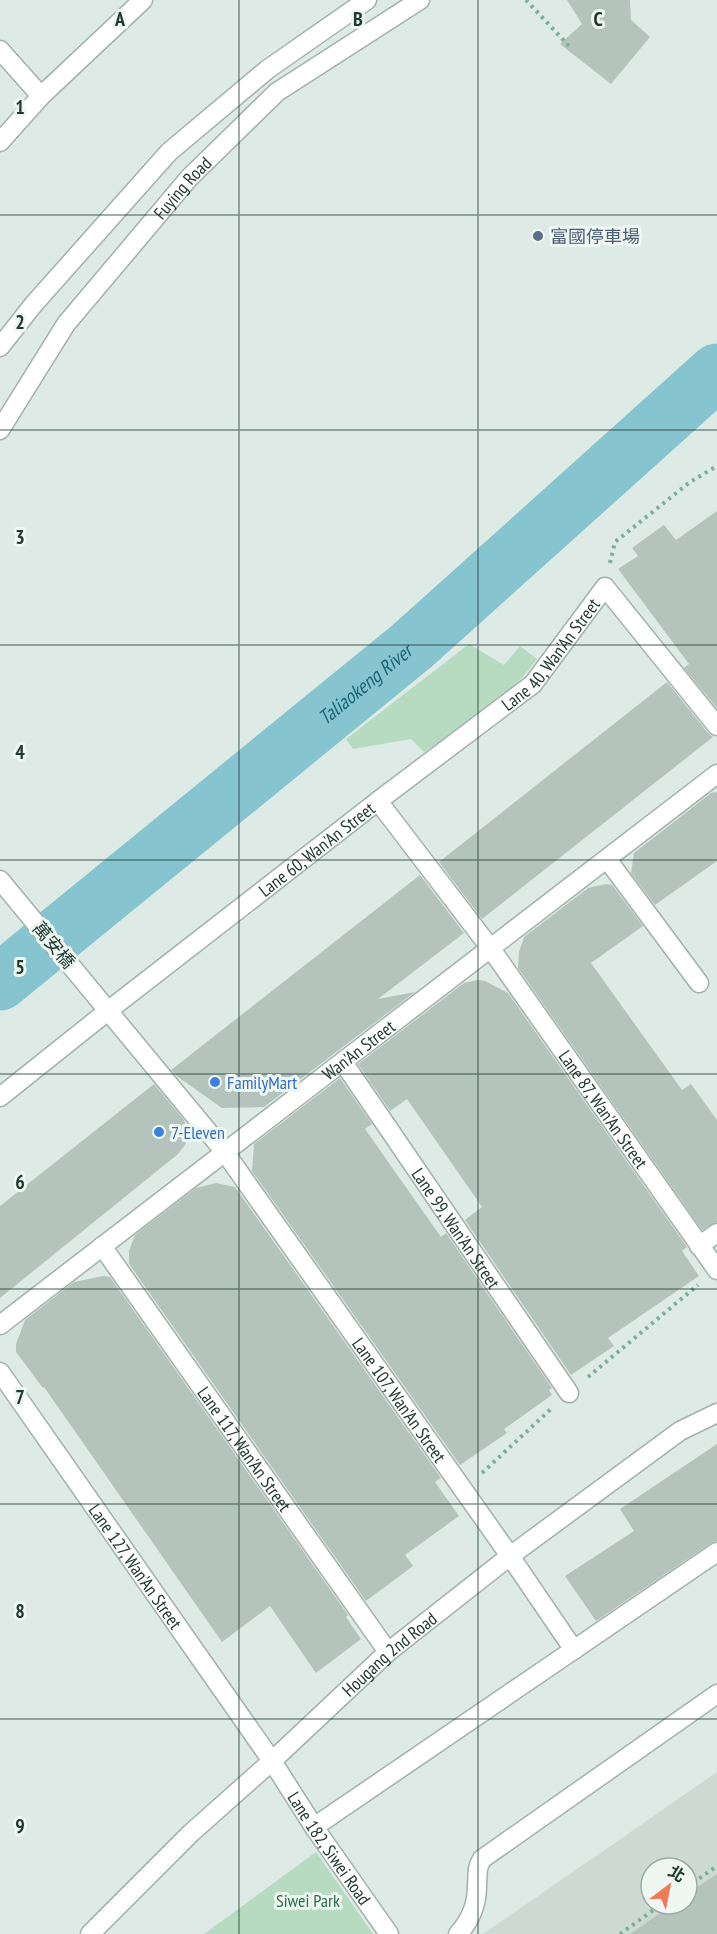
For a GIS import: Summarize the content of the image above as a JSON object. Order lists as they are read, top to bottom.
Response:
{
  "streets": {
    "street": [
      "Fuying Road",
      "Lane 40, Wan'An Street",
      "Lane 60, Wan'An Street",
      "萬安橋",
      "Wan'An Street",
      "Lane 87, Wan'An Street",
      "Lane 99, Wan'An Street",
      "Lane 107, Wan'An Street",
      "Lane 117, Wan'An Street",
      "Lane 127, Wan'An Street",
      "Hougang 2nd Road",
      "Lane 182, Siwei Road"
    ]
  },
  "crossings": [
    ["Lane 40, Wan'An Street", "Lane 60, Wan'An Street"],
    ["Lane 60, Wan'An Street", "萬安橋"],
    ["Lane 60, Wan'An Street", "Wan'An Street"],
    ["Lane 60, Wan'An Street", "Lane 87, Wan'An Street"],
    ["萬安橋", "Wan'An Street"],
    ["萬安橋", "Lane 107, Wan'An Street"],
    ["Wan'An Street", "Lane 87, Wan'An Street"],
    ["Wan'An Street", "Lane 99, Wan'An Street"],
    ["Wan'An Street", "Lane 107, Wan'An Street"],
    ["Wan'An Street", "Lane 117, Wan'An Street"],
    ["Lane 107, Wan'An Street", "Hougang 2nd Road"],
    ["Lane 117, Wan'An Street", "Hougang 2nd Road"],
    ["Lane 127, Wan'An Street", "Hougang 2nd Road"],
    ["Lane 127, Wan'An Street", "Lane 182, Siwei Road"],
    ["Hougang 2nd Road", "Lane 182, Siwei Road"]
  ],
  "water": ["Taliaokeng River"],
  "parks": ["Siwei Park"],
  "places": ["富國停車場", "FamilyMart", "7-Eleven"],
  "north": "top right",
  "grid": {
    "columns": ["A", "B", "C"],
    "rows": [
      "1",
      "2",
      "3",
      "4",
      "5",
      "6",
      "7",
      "8",
      "9"
    ]
  }
}
